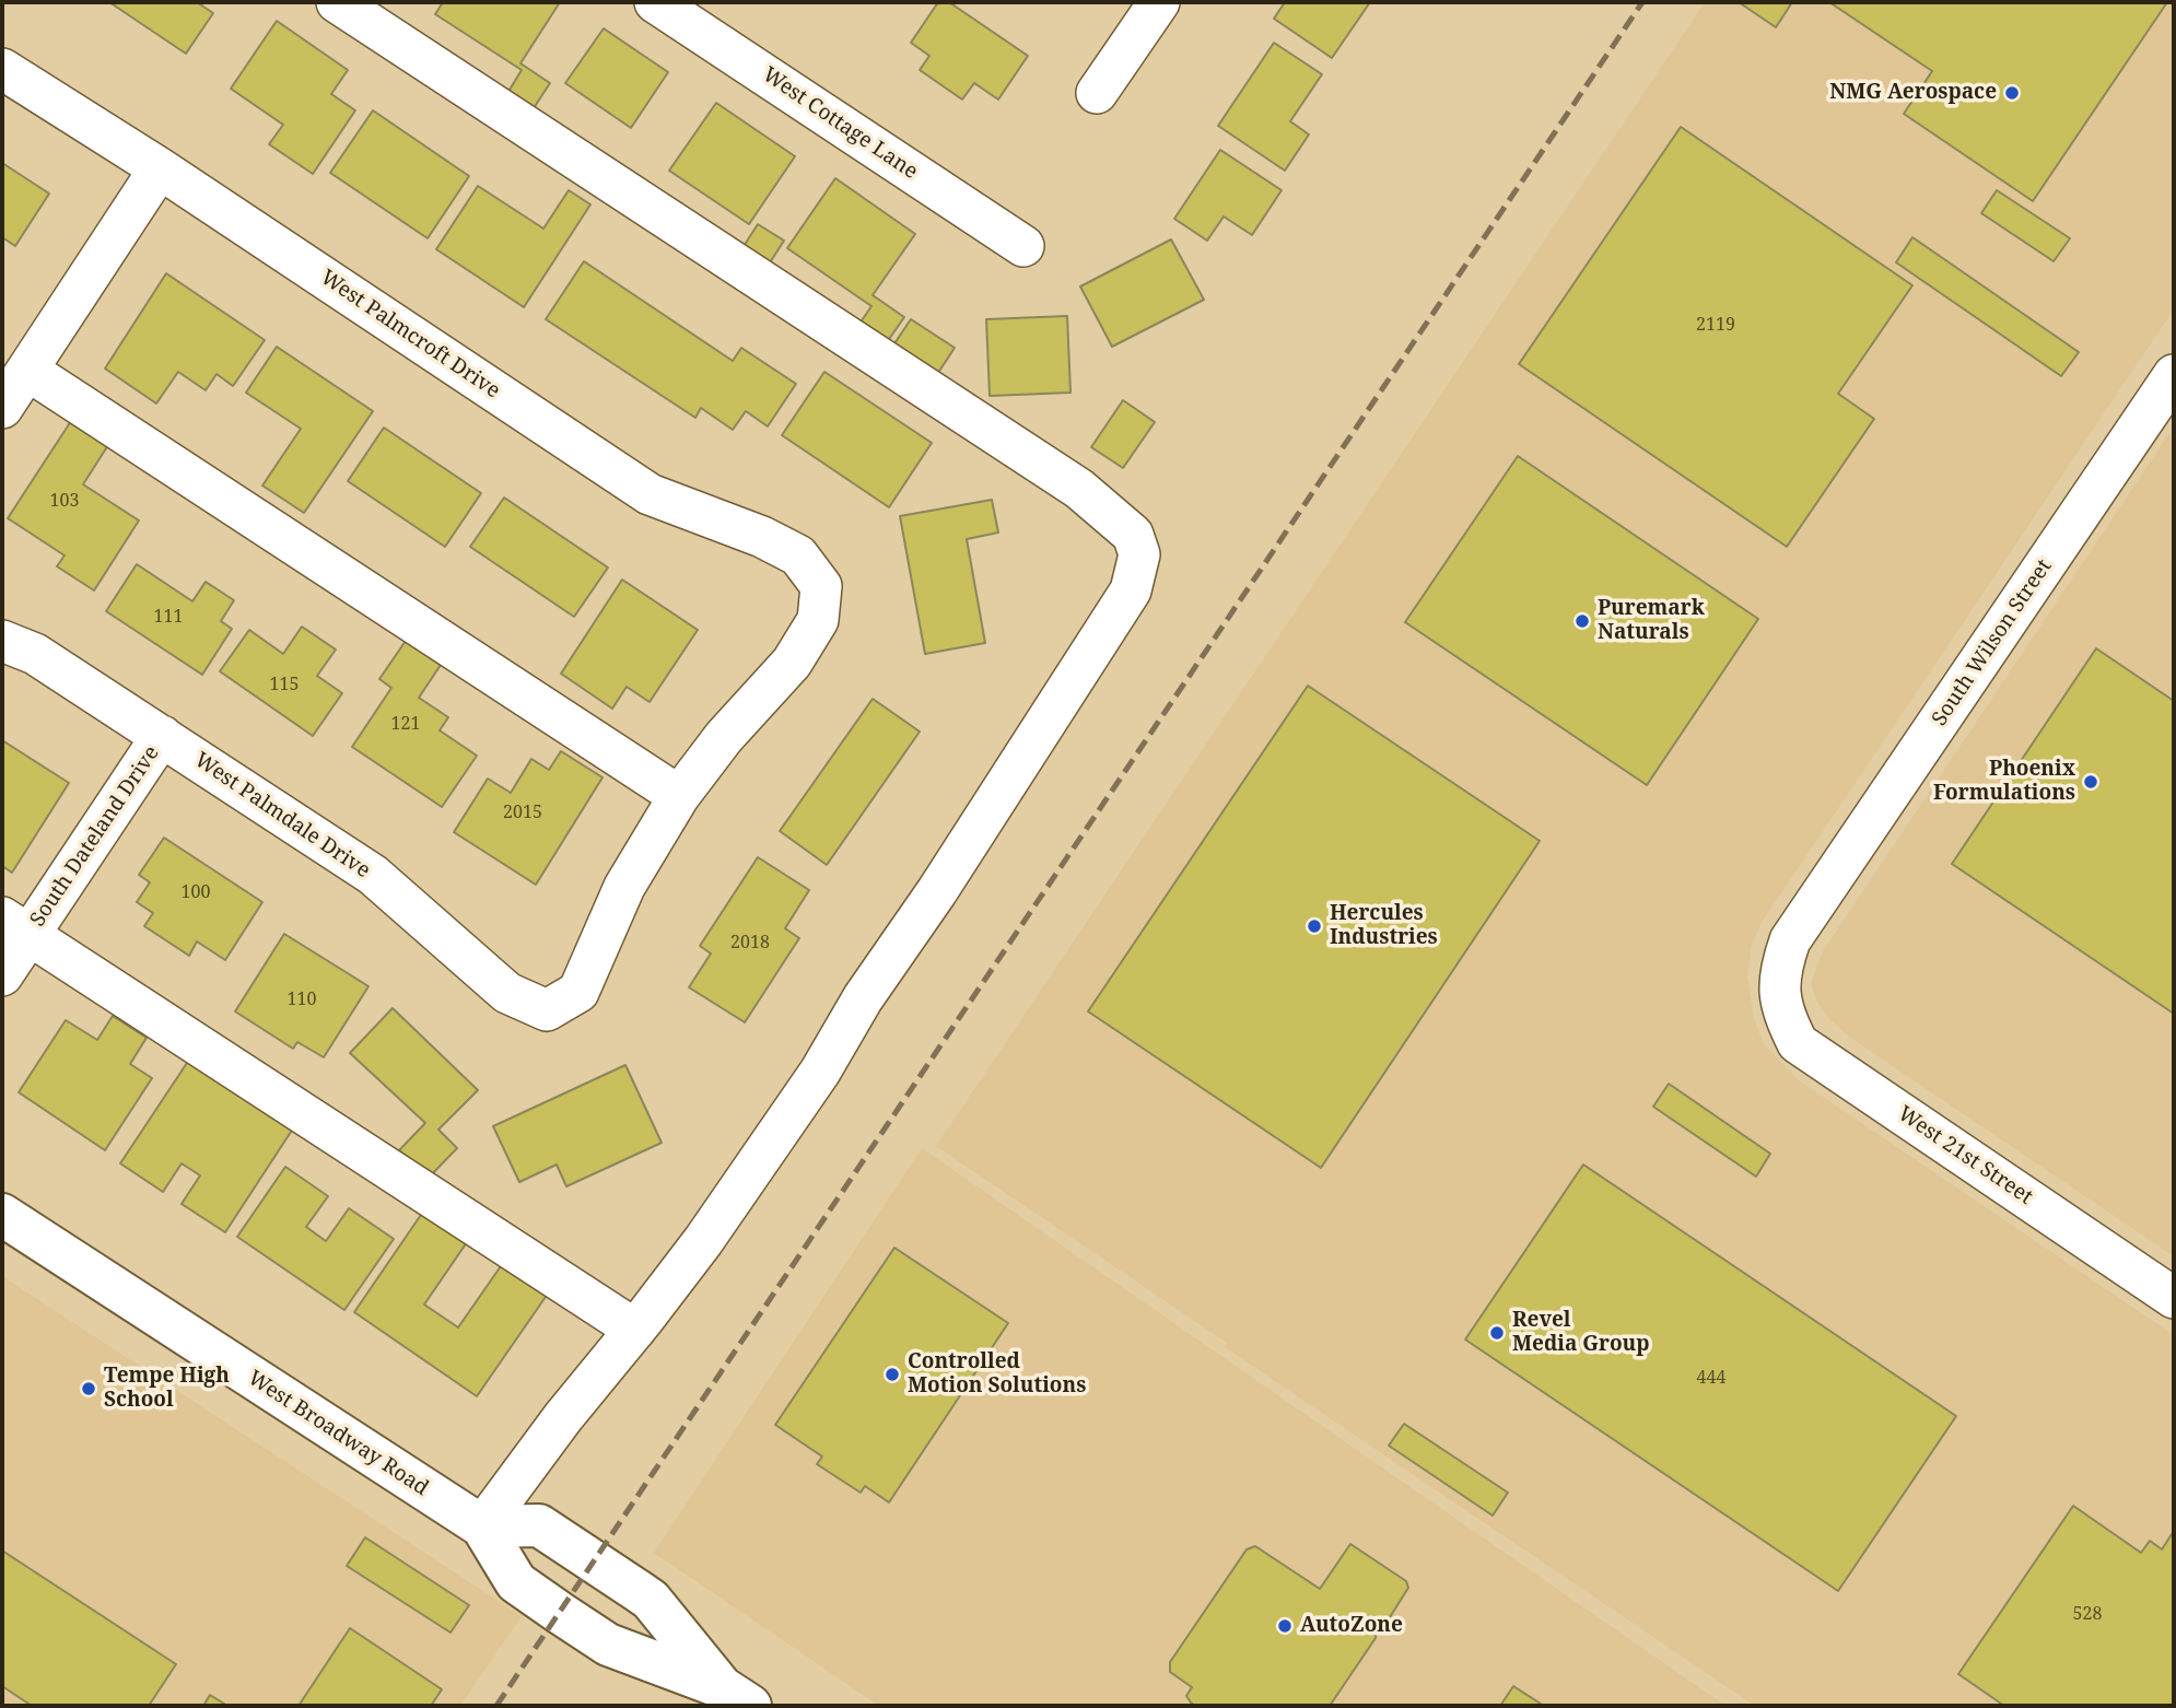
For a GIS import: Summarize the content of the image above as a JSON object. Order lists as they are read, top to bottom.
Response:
{
  "streets": {
    "main road": ["West Broadway Road"],
    "street": [
      "West Cottage Lane",
      "West Palmcroft Drive",
      "South Wilson Street",
      "West Palmdale Drive",
      "South Dateland Drive",
      "West 21st Street"
    ]
  },
  "crossings": [
    ["West Palmcroft Drive", "West Palmdale Drive"],
    ["South Wilson Street", "West 21st Street"],
    ["West Palmdale Drive", "South Dateland Drive"]
  ],
  "places": [
    "NMG Aerospace",
    "Puremark Naturals",
    "Phoenix Formulations",
    "Hercules Industries",
    "Revel Media Group",
    "Controlled Motion Solutions",
    "Tempe High School",
    "AutoZone"
  ],
  "house_numbers": [
    "2119",
    "103",
    "111",
    "115",
    "121",
    "2015",
    "100",
    "2018",
    "110",
    "444",
    "528"
  ]
}
